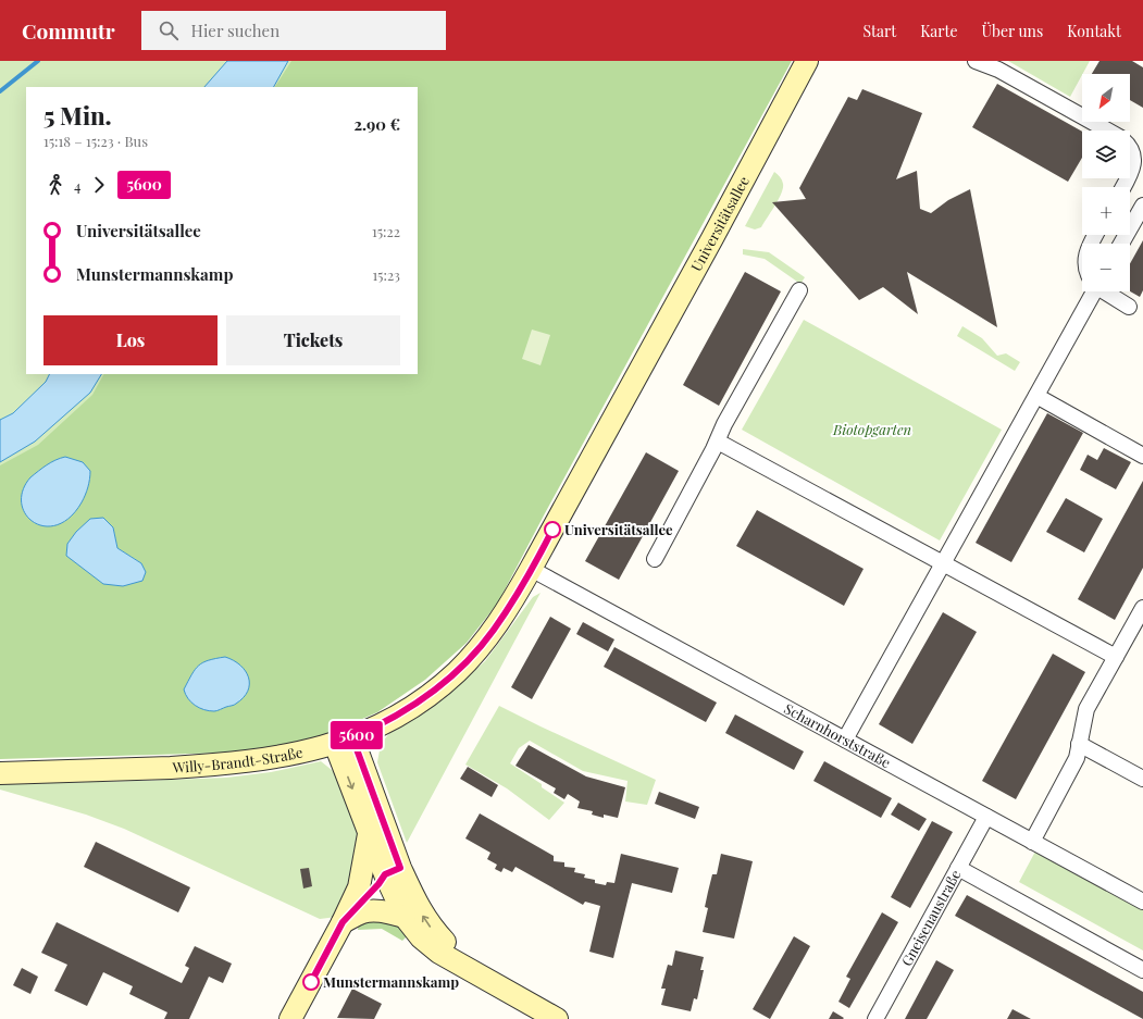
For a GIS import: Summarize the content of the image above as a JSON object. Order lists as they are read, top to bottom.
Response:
{
  "streets": {
    "main road": ["Universitätsallee", "Willy-Brandt-Straße"],
    "street": ["Scharnhorststraße", "Gneisenaustraße"]
  },
  "crossings": [
    ["Universitätsallee", "Scharnhorststraße"],
    ["Universitätsallee", "Willy-Brandt-Straße"],
    ["Scharnhorststraße", "Willy-Brandt-Straße"],
    ["Scharnhorststraße", "Gneisenaustraße"]
  ],
  "parks": ["Biotopgarten"],
  "places": ["Universitätsallee", "Munstermannskamp"],
  "lines": ["bus line 5600"],
  "north": "bottom left",
  "page": {
    "header": "Commutr",
    "search": "Hier suchen",
    "nav": [
      "Start",
      "Karte",
      "Über uns",
      "Kontakt"
    ],
    "on_map": "5600",
    "map_buttons": ["+", "−"],
    "heading": ["5 Min.", "15:18 – 15:23 · Bus", "2.90 €"],
    "legs": ["4", "5600"],
    "list": [
      {
        "name": "Universitätsallee",
        "value": "15:22"
      },
      {
        "name": "Munstermannskamp",
        "value": "15:23"
      }
    ],
    "buttons": ["Los", "Tickets"]
  }
}
